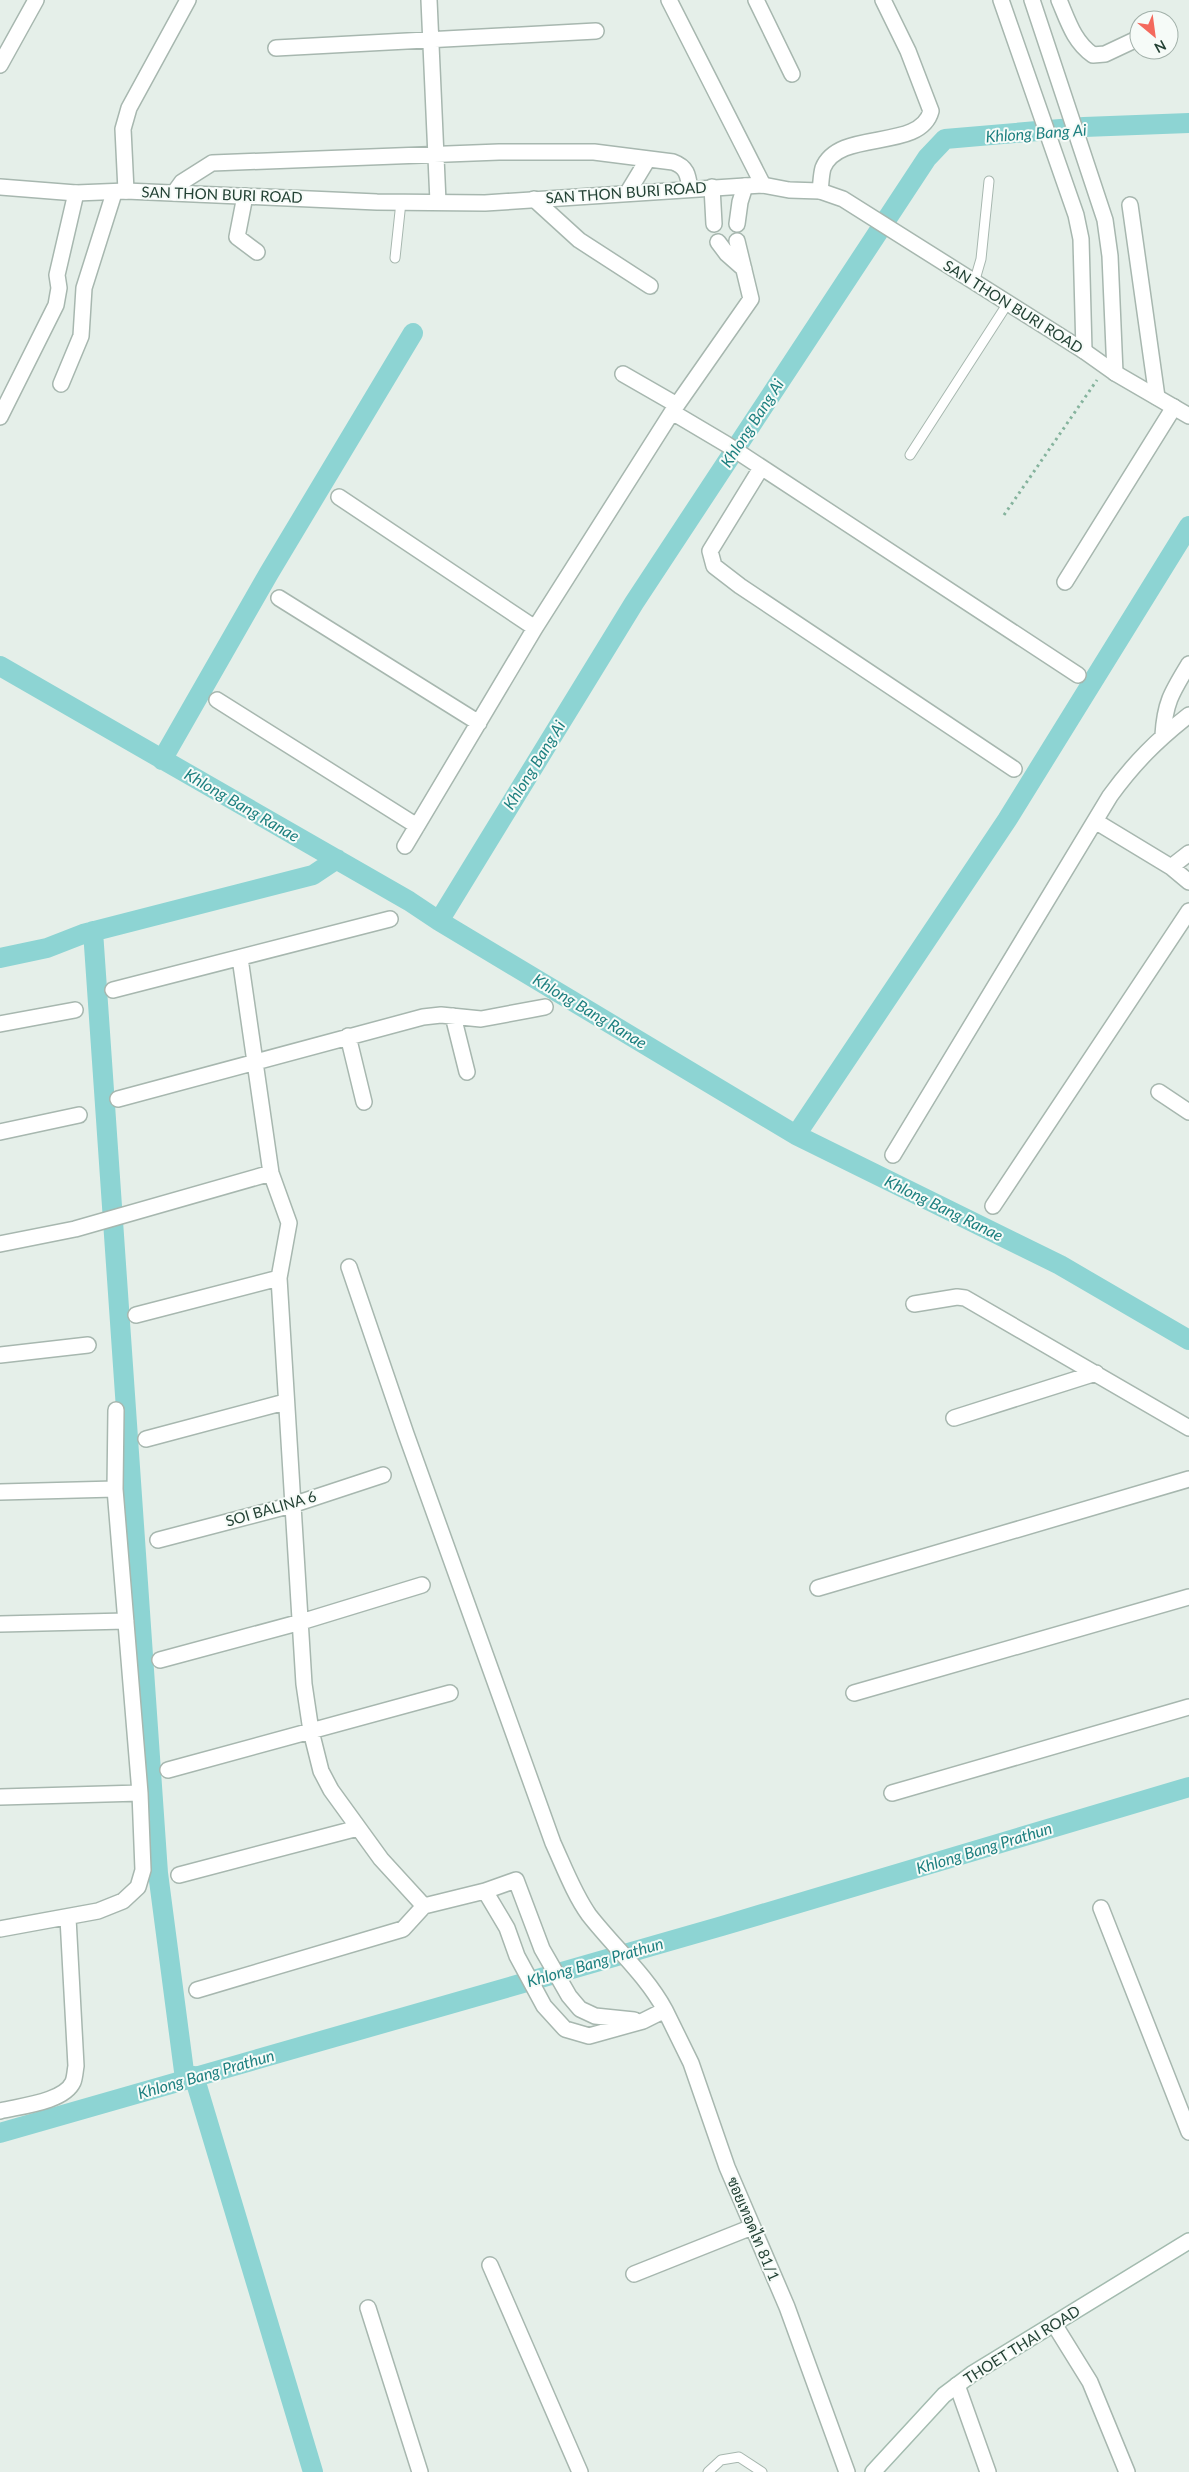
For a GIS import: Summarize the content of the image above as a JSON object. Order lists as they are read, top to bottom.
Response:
{
  "streets": {
    "street": [
      "SAN THON BURI ROAD",
      "SOI BALINA 6",
      "ซอยเทอดไท 81/1",
      "THOET THAI ROAD"
    ]
  },
  "water": ["Khlong Bang Ai", "Khlong Bang Ranae", "Khlong Bang Prathun"],
  "north": "bottom right"
}
